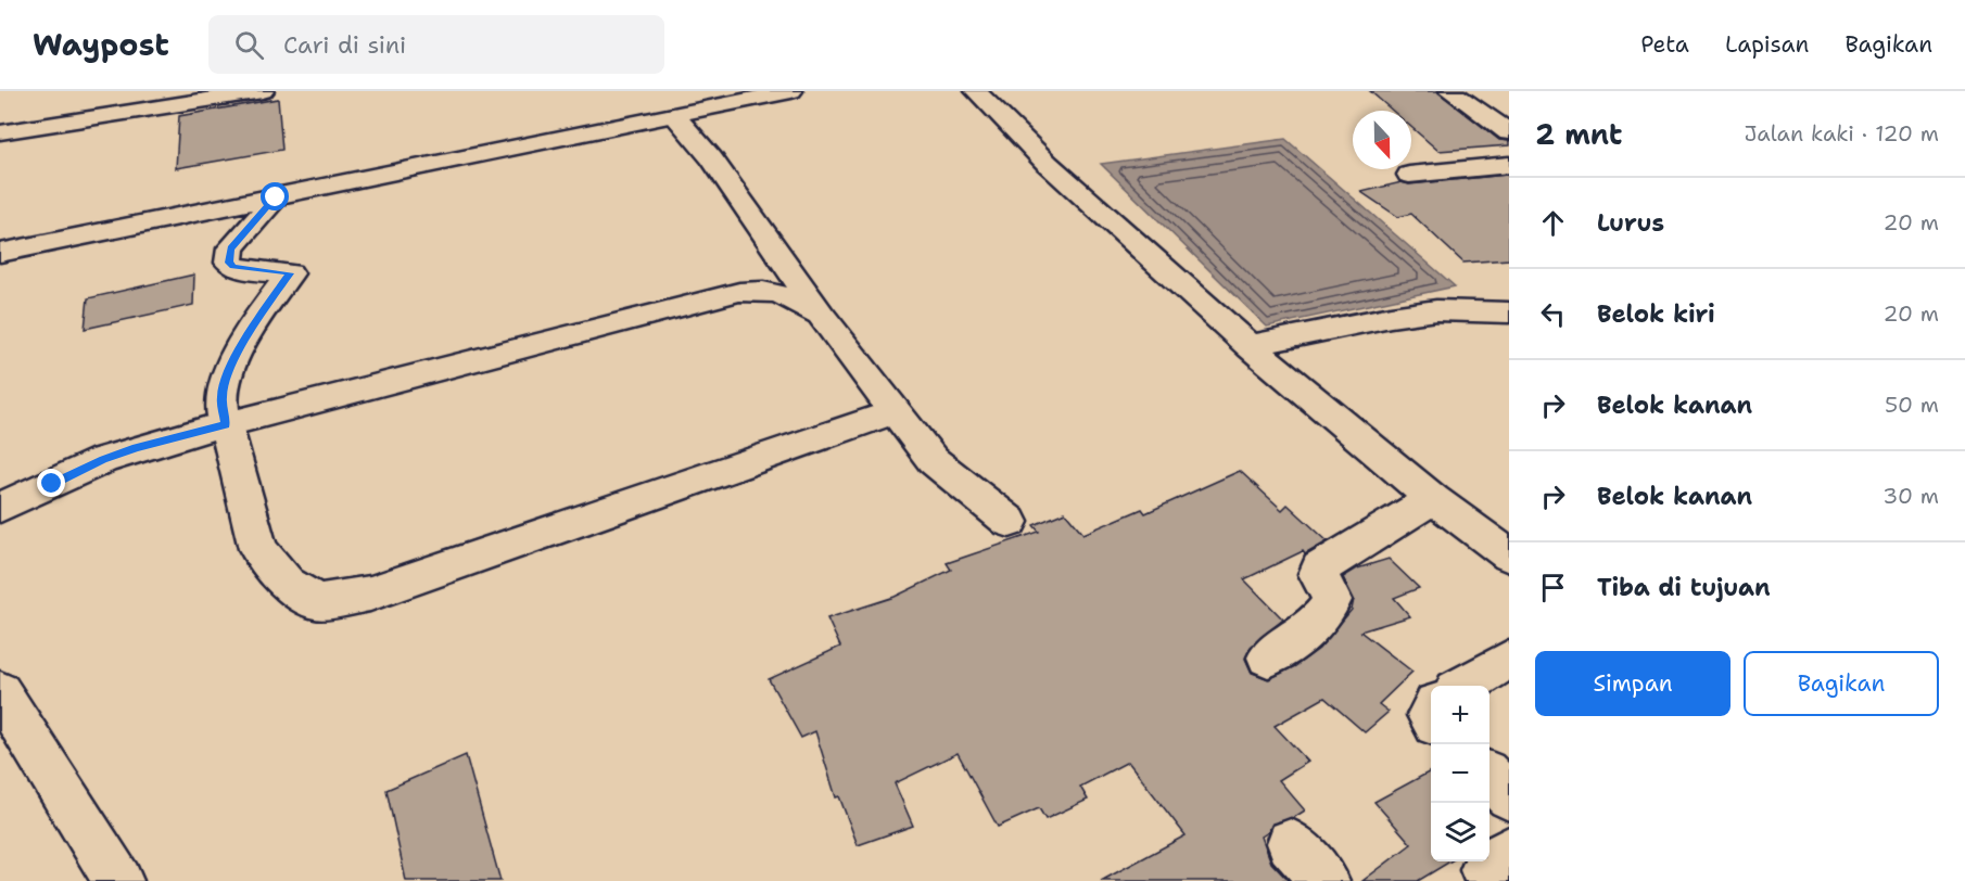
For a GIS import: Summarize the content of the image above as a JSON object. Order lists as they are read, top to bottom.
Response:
{
  "north": "bottom",
  "page": {
    "header": "Waypost",
    "search": "Cari di sini",
    "nav": ["Peta", "Lapisan", "Bagikan"],
    "heading": ["2 mnt", "Jalan kaki · 120 m"],
    "list": [
      ["Lurus", "20 m"],
      ["Belok kiri", "20 m"],
      ["Belok kanan", "50 m"],
      ["Belok kanan", "30 m"],
      "Tiba di tujuan"
    ],
    "buttons": ["Simpan", "Bagikan"],
    "map_buttons": ["+", "−"]
  }
}
